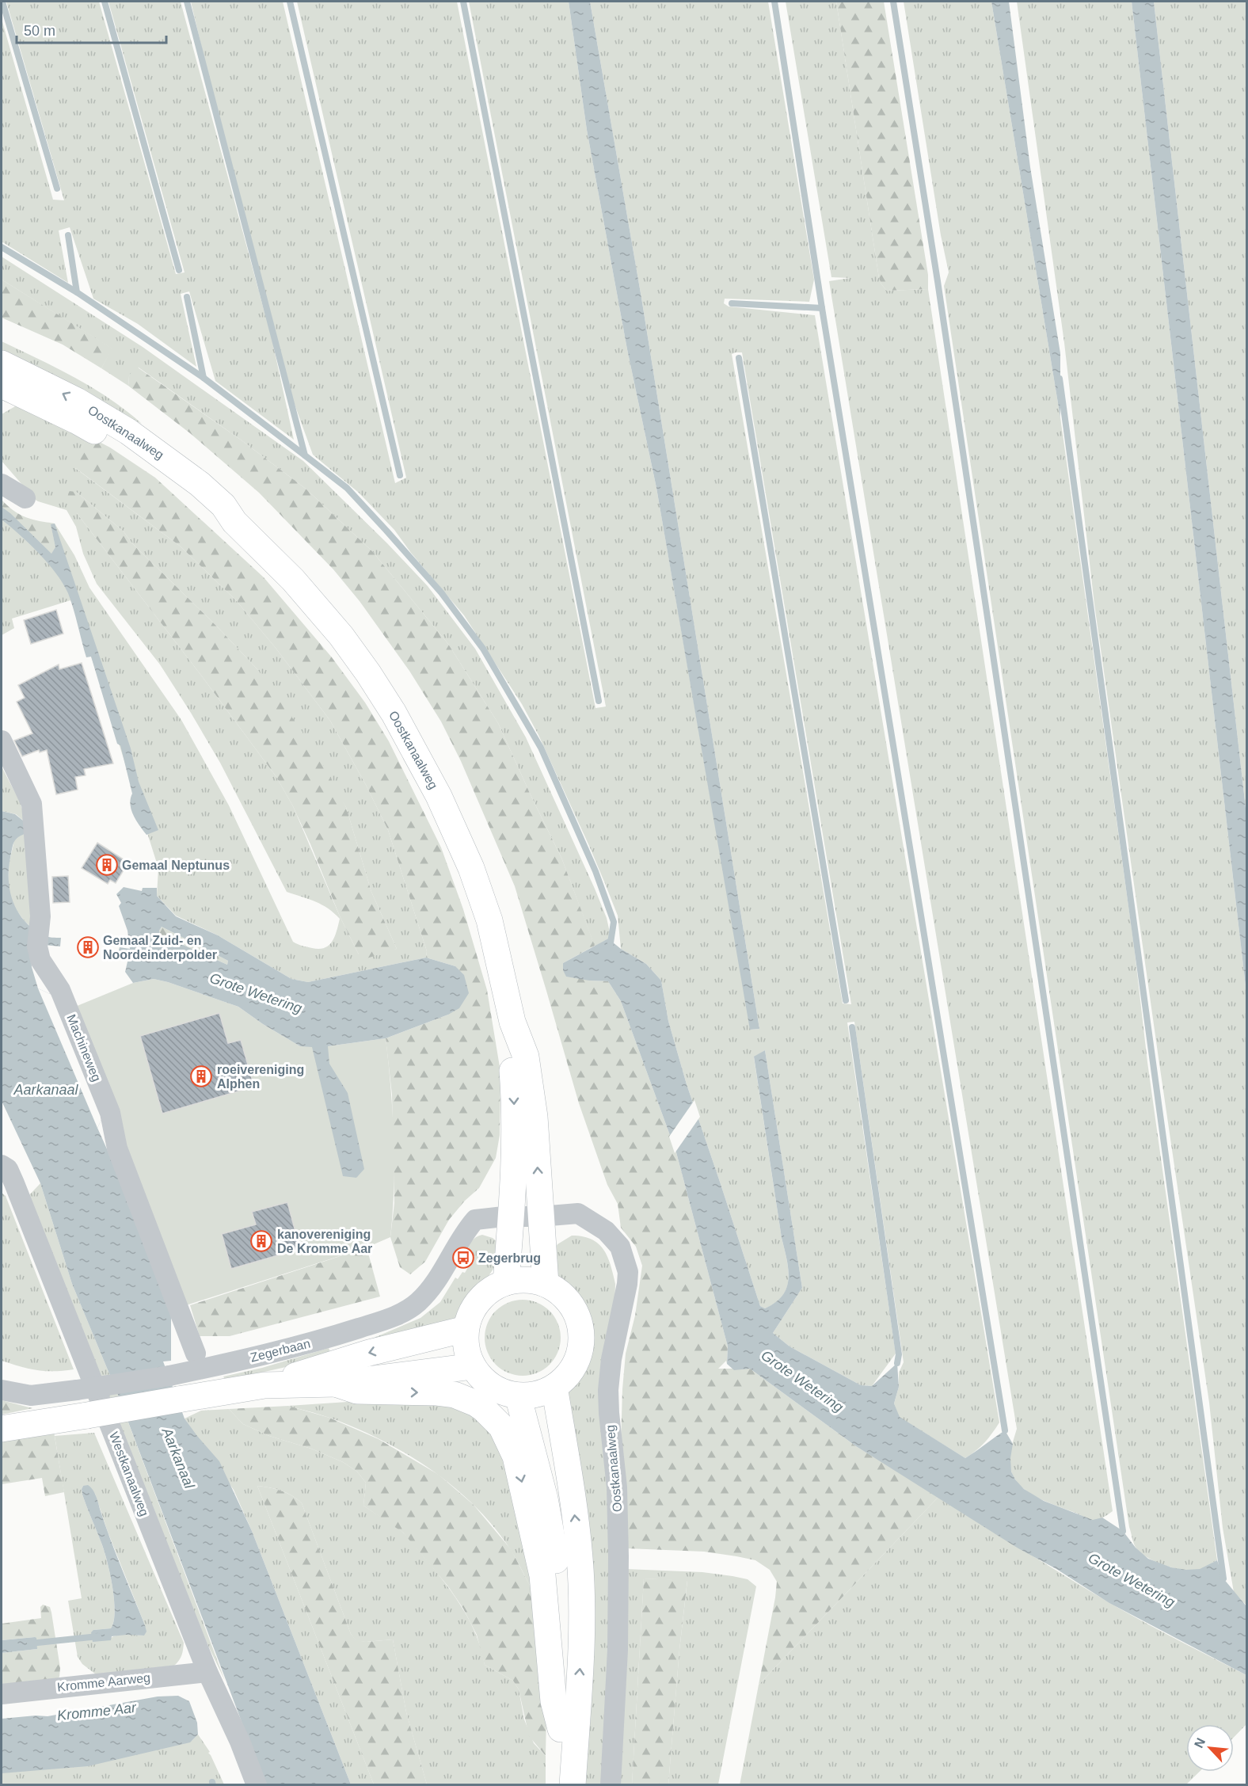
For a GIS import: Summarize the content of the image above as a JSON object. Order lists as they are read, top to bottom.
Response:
{
  "streets": {
    "main road": ["Oostkanaalweg", "Zegerbaan"],
    "street": ["Machineweg", "Westkanaalweg", "Kromme Aarweg"]
  },
  "crossings": [
    ["Oostkanaalweg", "Zegerbaan"],
    ["Westkanaalweg", "Kromme Aarweg"]
  ],
  "water": ["Grote Wetering", "Aarkanaal", "Kromme Aar"],
  "places": {
    "building": [
      "Gemaal Neptunus",
      "Gemaal Zuid- en Noordeinderpolder",
      "roeivereniging Alphen",
      "kanovereniging De Kromme Aar"
    ],
    "bus stop": ["Zegerbrug"]
  },
  "scale_bar": "50 m",
  "north": "top left"
}
